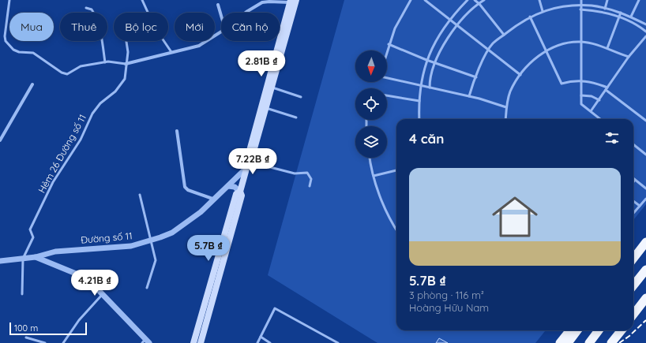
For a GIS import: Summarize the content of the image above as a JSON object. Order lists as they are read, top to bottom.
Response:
{
  "streets": {
    "street": ["Đường số 11"],
    "lane": ["Hẻm 26 Đường số 11"]
  },
  "crossings": [
    ["Hẻm 26 Đường số 11", "Đường số 11"]
  ],
  "scale_bar": "100 m",
  "north": "bottom",
  "page": {
    "chip": [
      "Mua",
      "Thuê",
      "Bộ lọc",
      "Mới",
      "Căn hộ"
    ],
    "price": [
      "2.81B ₫",
      "7.22B ₫",
      "5.7B ₫",
      "4.21B ₫"
    ],
    "heading": "4 căn",
    "list": [
      {
        "name": "5.7B ₫",
        "note": "3 phòng · 116 m² · Hoàng Hữu Nam"
      }
    ],
    "scale": "100 m"
  }
}
